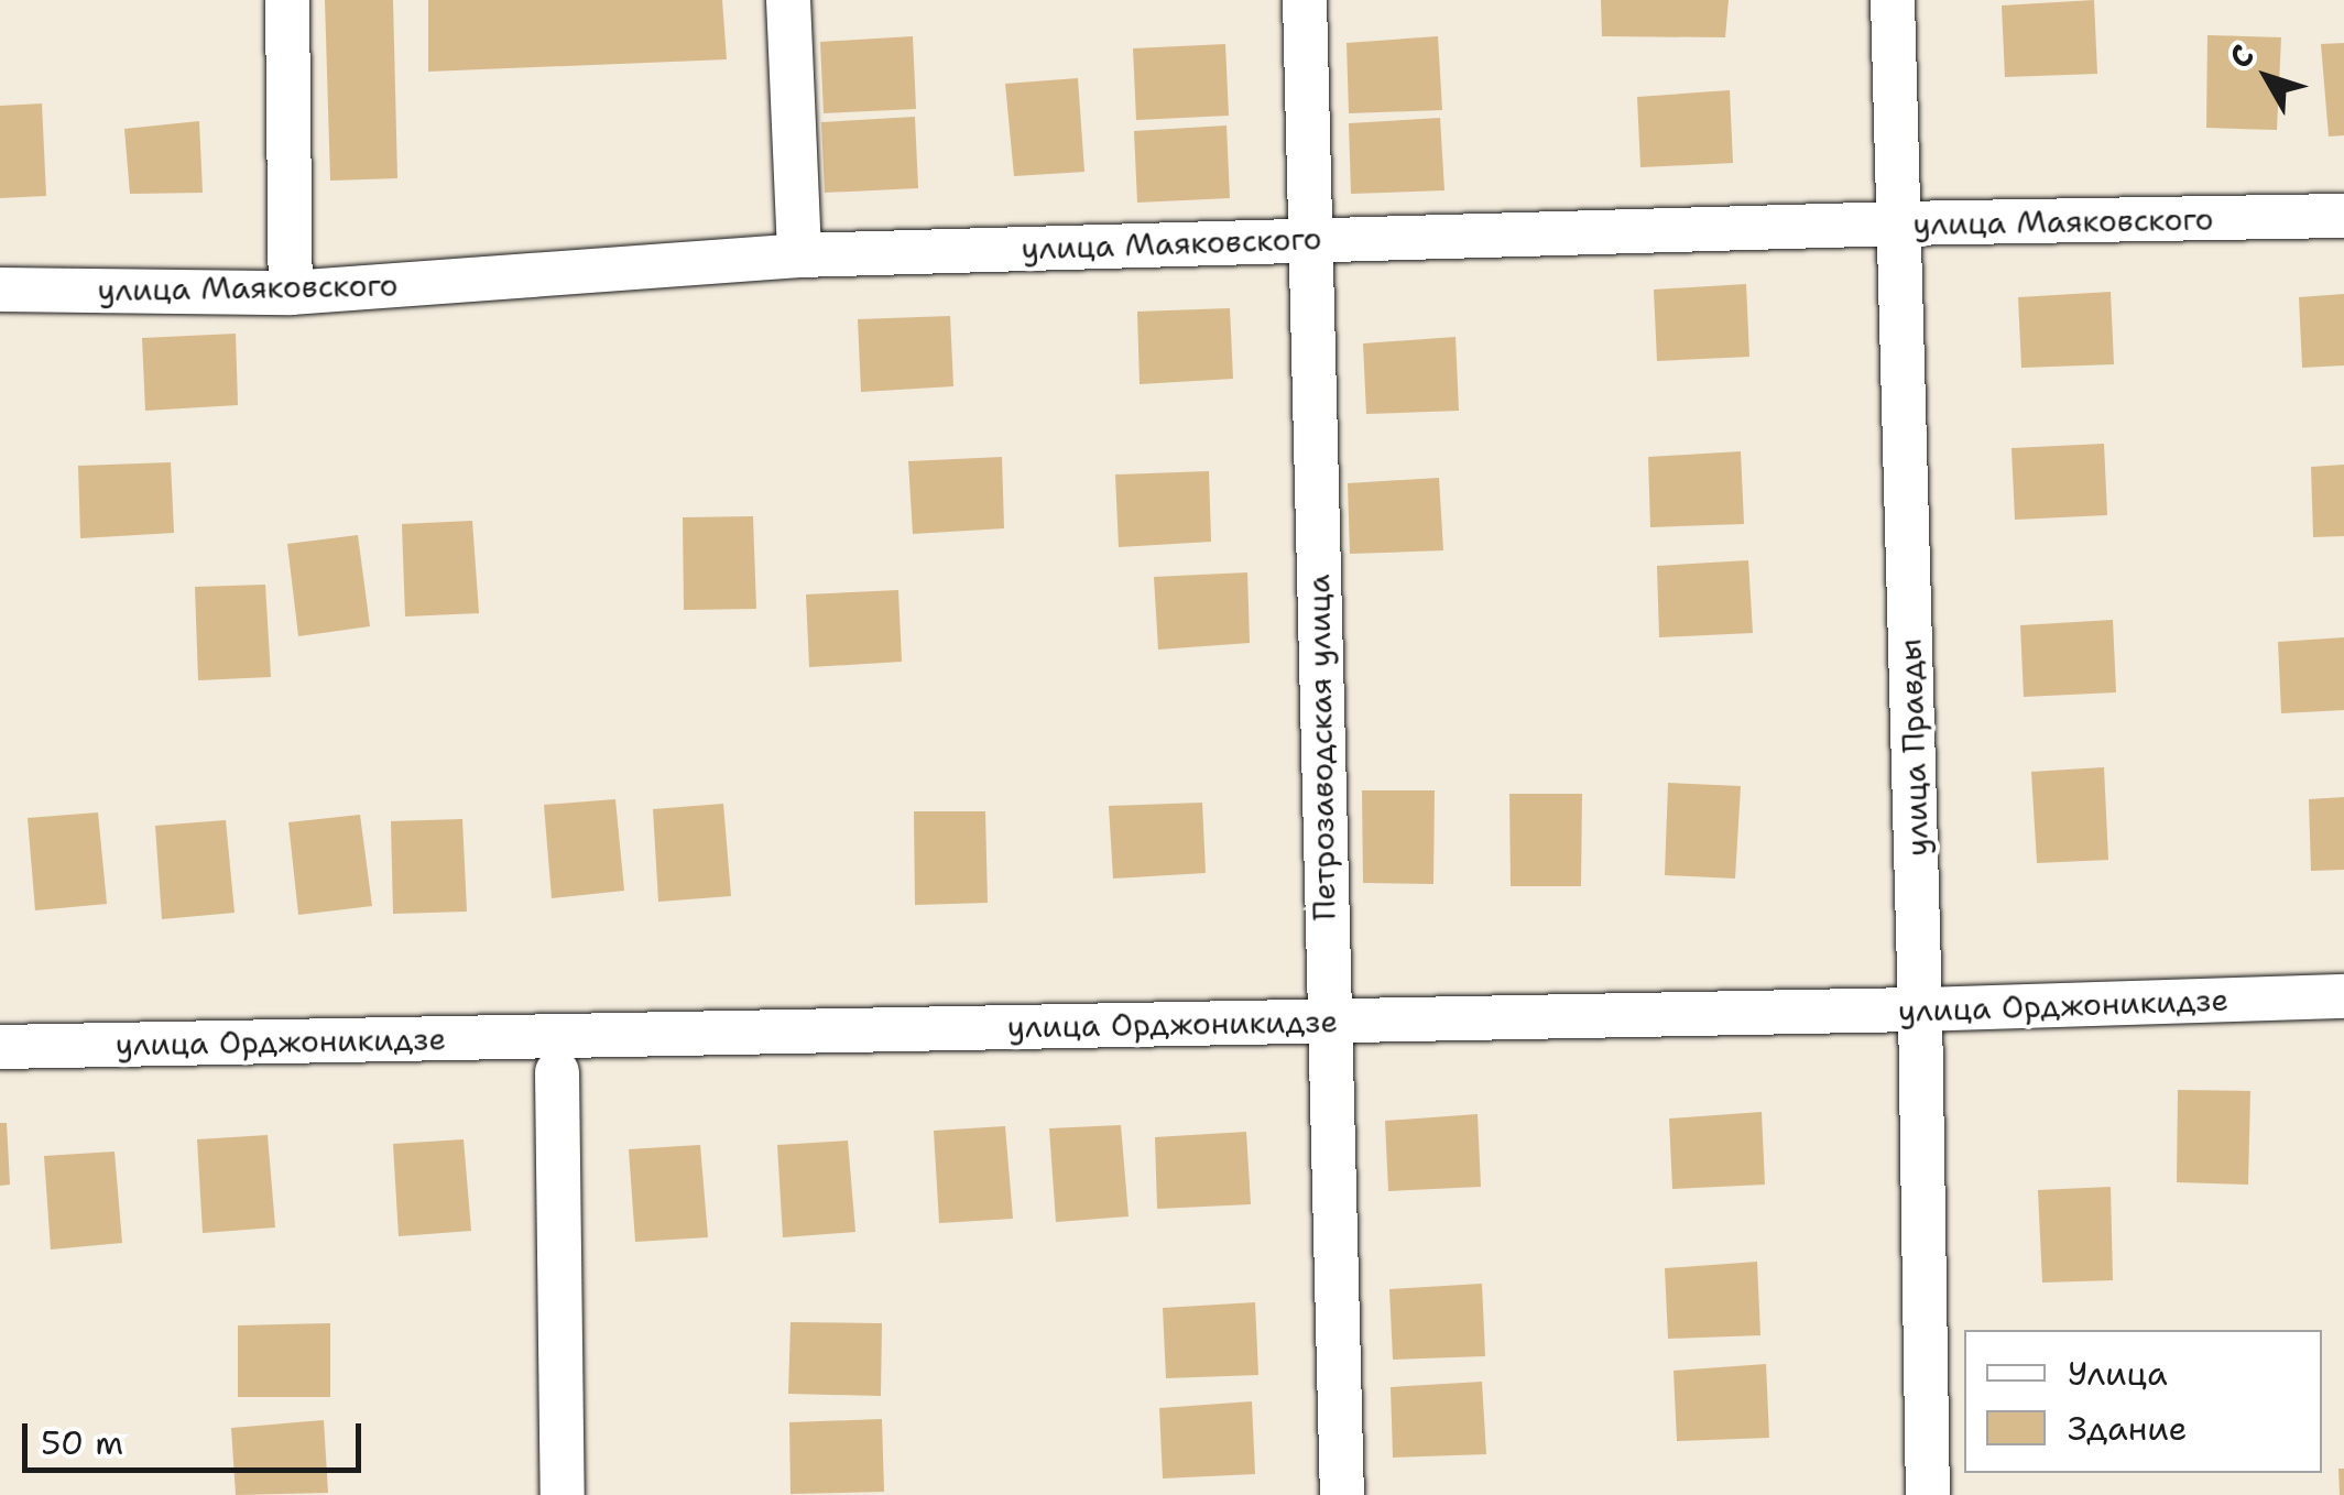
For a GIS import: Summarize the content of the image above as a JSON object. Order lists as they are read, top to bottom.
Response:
{
  "streets": {
    "street": [
      "улица Маяковского",
      "Петрозаводская улица",
      "улица Правды",
      "улица Орджоникидзе"
    ]
  },
  "crossings": [
    ["улица Маяковского", "Петрозаводская улица"],
    ["улица Маяковского", "улица Правды"],
    ["Петрозаводская улица", "улица Орджоникидзе"],
    ["улица Правды", "улица Орджоникидзе"]
  ],
  "legend": ["Улица", "Здание"],
  "scale_bar": "50 m",
  "north": "top left"
}
